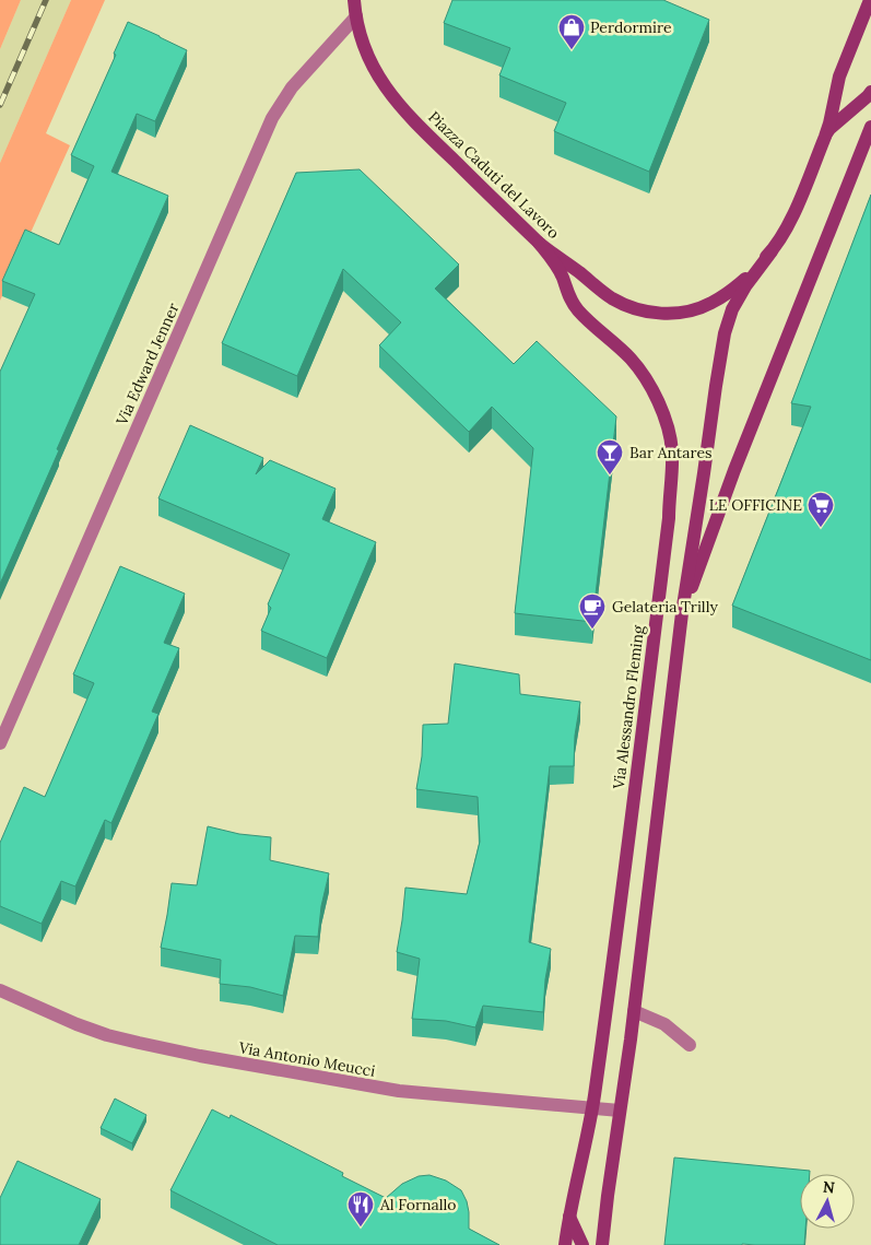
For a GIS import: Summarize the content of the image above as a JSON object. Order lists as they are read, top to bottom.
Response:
{
  "streets": {
    "main road": ["Piazza Caduti del Lavoro", "Via Alessandro Fleming"],
    "street": ["Via Edward Jenner", "Via Antonio Meucci"]
  },
  "crossings": [
    ["Piazza Caduti del Lavoro", "Via Edward Jenner"],
    ["Piazza Caduti del Lavoro", "Via Alessandro Fleming"],
    ["Via Alessandro Fleming", "Via Antonio Meucci"]
  ],
  "places": {
    "shop": ["Perdormire"],
    "bar": ["Bar Antares"],
    "supermarket": ["LE OFFICINE"],
    "cafe": ["Gelateria Trilly"],
    "restaurant": ["Al Fornallo"]
  },
  "north": "top"
}
